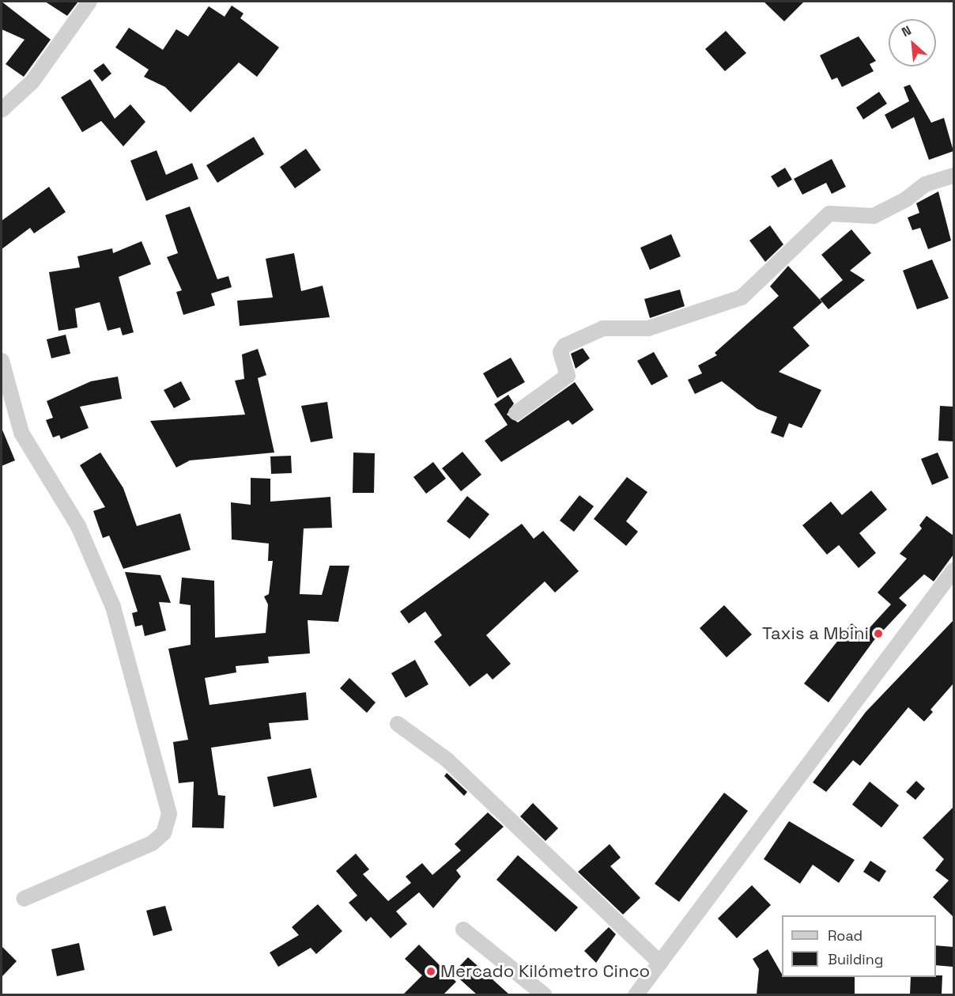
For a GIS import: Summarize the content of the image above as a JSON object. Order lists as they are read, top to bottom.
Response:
{
  "places": ["Taxis a Mbini", "Mercado Kilómetro Cinco"],
  "legend": ["Road", "Building"],
  "north": "top left"
}
